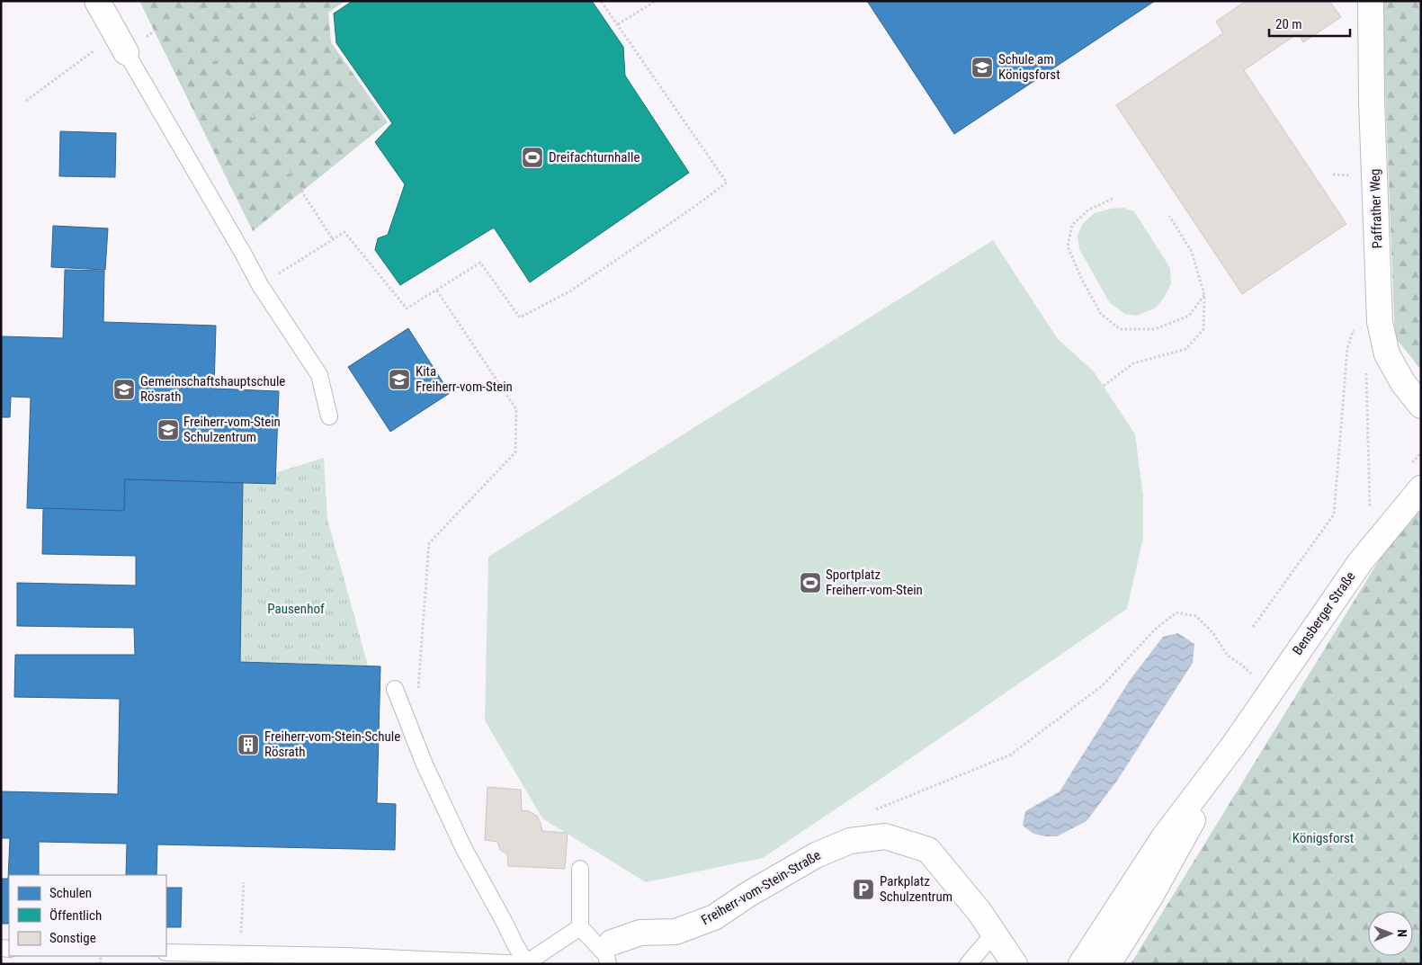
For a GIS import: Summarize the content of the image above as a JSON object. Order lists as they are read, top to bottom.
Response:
{
  "streets": {
    "street": ["Paffrather Weg", "Bensberger Straße", "Freiherr-vom-Stein-Straße"]
  },
  "parks": ["Pausenhof", "Königsforst"],
  "places": {
    "school or university": [
      "Schule am Königsforst",
      "Kita Freiherr-vom-Stein",
      "Gemeinschaftshauptschule Rösrath",
      "Freiherr-vom-Stein Schulzentrum"
    ],
    "sports": ["Dreifachturnhalle", "Sportplatz Freiherr-vom-Stein"],
    "building": ["Freiherr-vom-Stein-Schule Rösrath"],
    "parking": ["Parkplatz Schulzentrum"]
  },
  "legend": ["Schulen", "Öffentlich", "Sonstige"],
  "scale_bar": "20 m",
  "north": "right"
}
